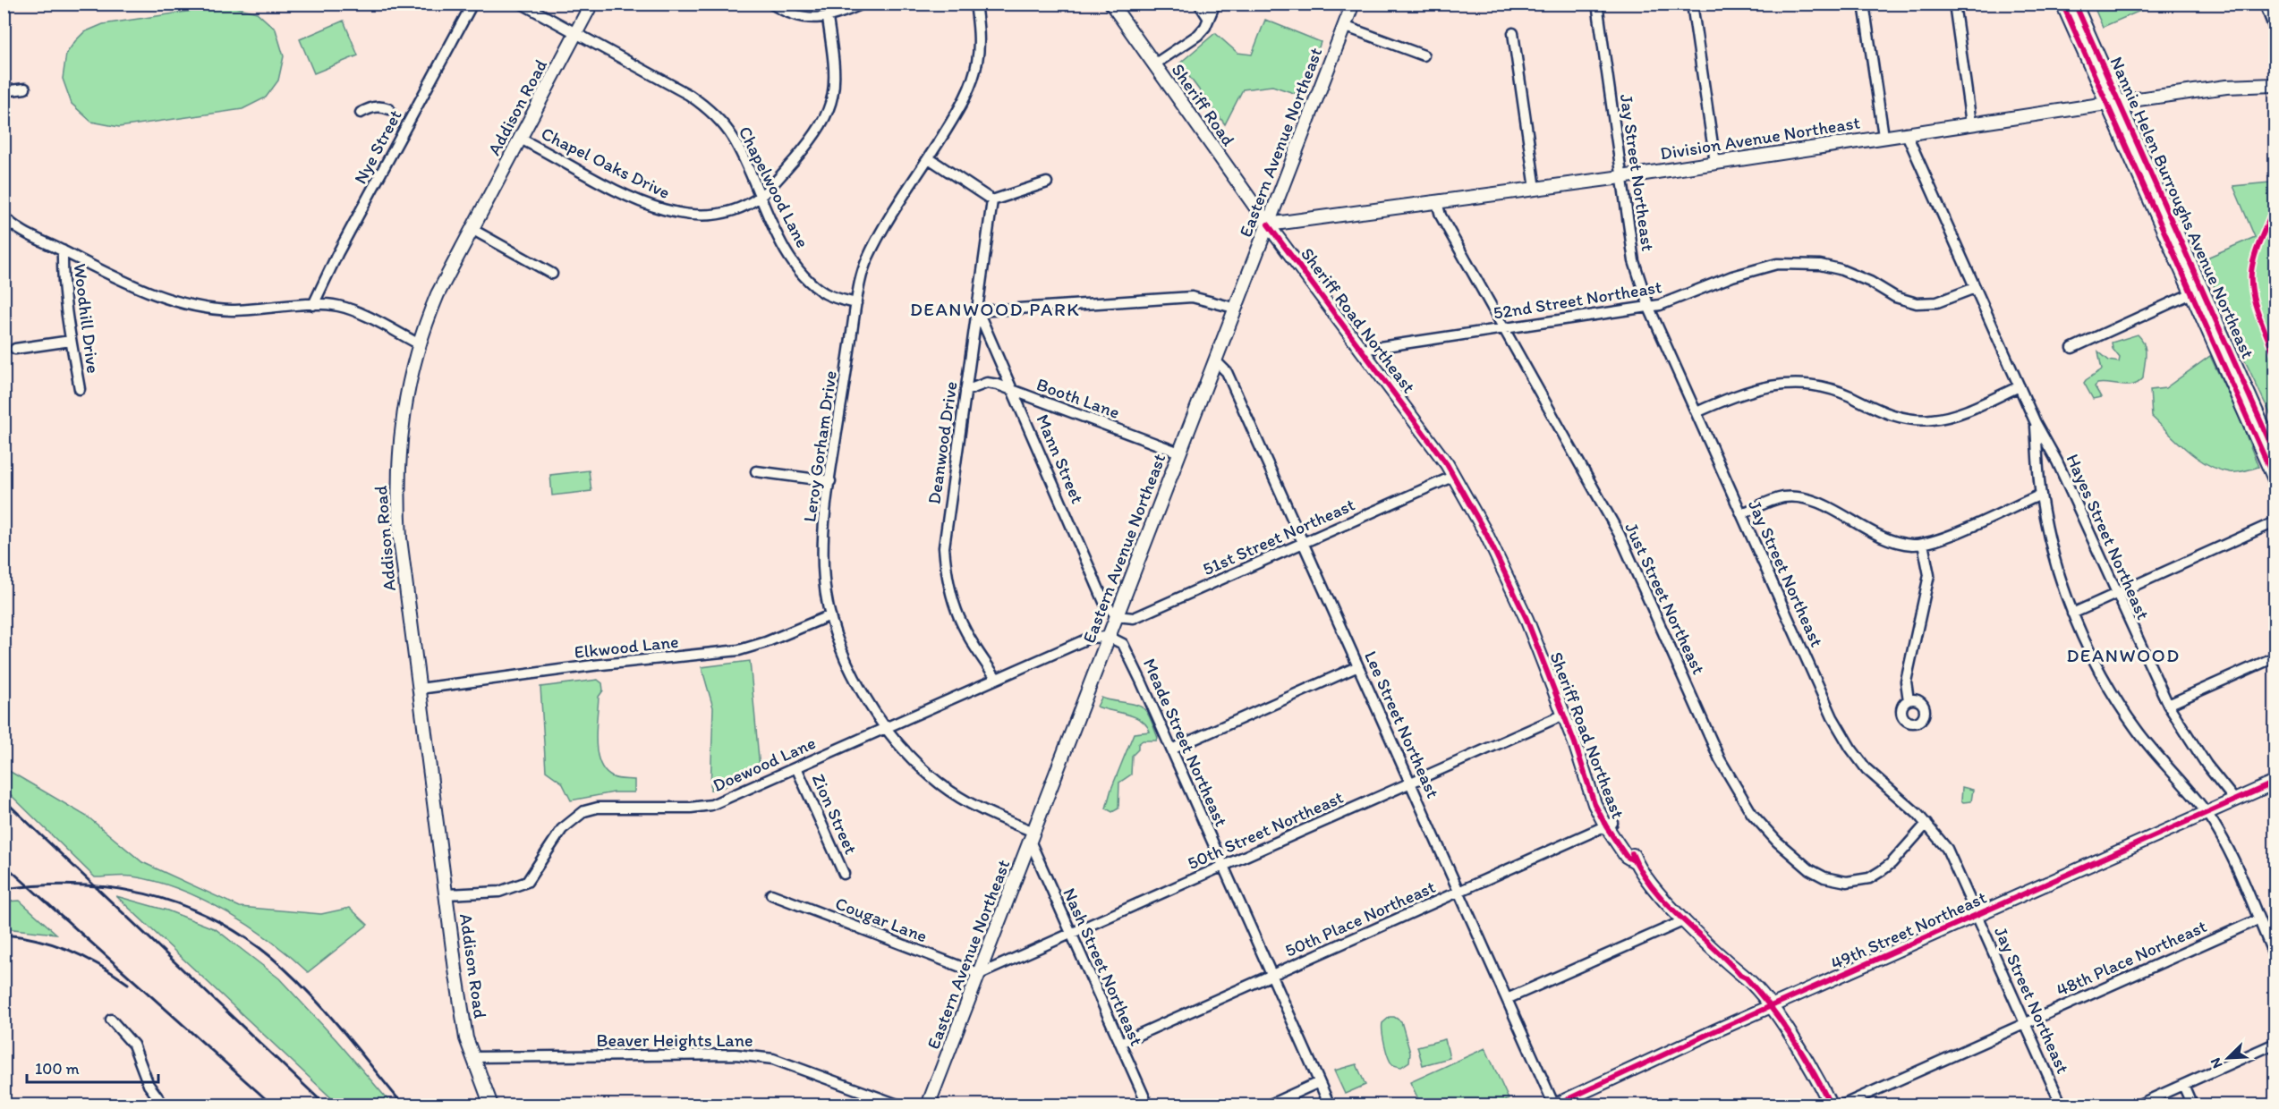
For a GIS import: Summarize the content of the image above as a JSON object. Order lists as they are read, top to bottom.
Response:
{
  "streets": {
    "main road": [
      "Sheriff Road",
      "Addison Road",
      "Division Avenue Northeast",
      "Eastern Avenue Northeast",
      "Nannie Helen Burroughs Avenue Northeast",
      "Sheriff Road Northeast",
      "49th Street Northeast"
    ],
    "street": [
      "Nye Street",
      "Chapel Oaks Drive",
      "Jay Street Northeast",
      "Chapelwood Lane",
      "52nd Street Northeast",
      "Woodhill Drive",
      "Booth Lane",
      "Deanwood Drive",
      "Leroy Gorham Drive",
      "Mann Street",
      "51st Street Northeast",
      "Hayes Street Northeast",
      "Just Street Northeast",
      "Elkwood Lane",
      "Lee Street Northeast",
      "Meade Street Northeast",
      "Doewood Lane",
      "Zion Street",
      "50th Street Northeast",
      "50th Place Northeast",
      "Cougar Lane",
      "48th Place Northeast",
      "Nash Street Northeast",
      "Beaver Heights Lane"
    ]
  },
  "crossings": [
    ["Sheriff Road", "Division Avenue Northeast"],
    ["Sheriff Road", "Eastern Avenue Northeast"],
    ["Sheriff Road", "Sheriff Road Northeast"],
    ["Addison Road", "Chapel Oaks Drive"],
    ["Addison Road", "Chapelwood Lane"],
    ["Addison Road", "Elkwood Lane"],
    ["Addison Road", "Doewood Lane"],
    ["Addison Road", "Beaver Heights Lane"],
    ["Division Avenue Northeast", "Eastern Avenue Northeast"],
    ["Division Avenue Northeast", "Jay Street Northeast"],
    ["Division Avenue Northeast", "Nannie Helen Burroughs Avenue Northeast"],
    ["Division Avenue Northeast", "Sheriff Road Northeast"],
    ["Division Avenue Northeast", "Hayes Street Northeast"],
    ["Division Avenue Northeast", "Just Street Northeast"],
    ["Eastern Avenue Northeast", "Sheriff Road Northeast"],
    ["Eastern Avenue Northeast", "Booth Lane"],
    ["Eastern Avenue Northeast", "Leroy Gorham Drive"],
    ["Eastern Avenue Northeast", "Mann Street"],
    ["Eastern Avenue Northeast", "51st Street Northeast"],
    ["Eastern Avenue Northeast", "Lee Street Northeast"],
    ["Eastern Avenue Northeast", "Meade Street Northeast"],
    ["Eastern Avenue Northeast", "Doewood Lane"],
    ["Eastern Avenue Northeast", "50th Street Northeast"],
    ["Eastern Avenue Northeast", "Cougar Lane"],
    ["Eastern Avenue Northeast", "Nash Street Northeast"],
    ["Chapel Oaks Drive", "Chapelwood Lane"],
    ["Jay Street Northeast", "52nd Street Northeast"],
    ["Jay Street Northeast", "Just Street Northeast"],
    ["Jay Street Northeast", "49th Street Northeast"],
    ["Jay Street Northeast", "48th Place Northeast"],
    ["Chapelwood Lane", "Leroy Gorham Drive"],
    ["52nd Street Northeast", "Sheriff Road Northeast"],
    ["52nd Street Northeast", "Hayes Street Northeast"],
    ["52nd Street Northeast", "Just Street Northeast"],
    ["Sheriff Road Northeast", "51st Street Northeast"],
    ["Sheriff Road Northeast", "50th Street Northeast"],
    ["Sheriff Road Northeast", "50th Place Northeast"],
    ["Sheriff Road Northeast", "49th Street Northeast"],
    ["Booth Lane", "Deanwood Drive"],
    ["Booth Lane", "Mann Street"],
    ["Deanwood Drive", "Mann Street"],
    ["Deanwood Drive", "Doewood Lane"],
    ["Leroy Gorham Drive", "Elkwood Lane"],
    ["Leroy Gorham Drive", "Doewood Lane"],
    ["Leroy Gorham Drive", "Nash Street Northeast"],
    ["Mann Street", "51st Street Northeast"],
    ["51st Street Northeast", "Lee Street Northeast"],
    ["Hayes Street Northeast", "49th Street Northeast"],
    ["Hayes Street Northeast", "48th Place Northeast"],
    ["Lee Street Northeast", "50th Street Northeast"],
    ["Lee Street Northeast", "50th Place Northeast"],
    ["Lee Street Northeast", "49th Street Northeast"],
    ["Meade Street Northeast", "Doewood Lane"],
    ["Meade Street Northeast", "50th Street Northeast"],
    ["Meade Street Northeast", "50th Place Northeast"],
    ["Doewood Lane", "Zion Street"],
    ["50th Street Northeast", "Cougar Lane"],
    ["50th Street Northeast", "Nash Street Northeast"],
    ["50th Place Northeast", "Nash Street Northeast"]
  ],
  "districts": ["DEANWOOD PARK", "DEANWOOD"],
  "scale_bar": "100 m",
  "north": "bottom left"
}
